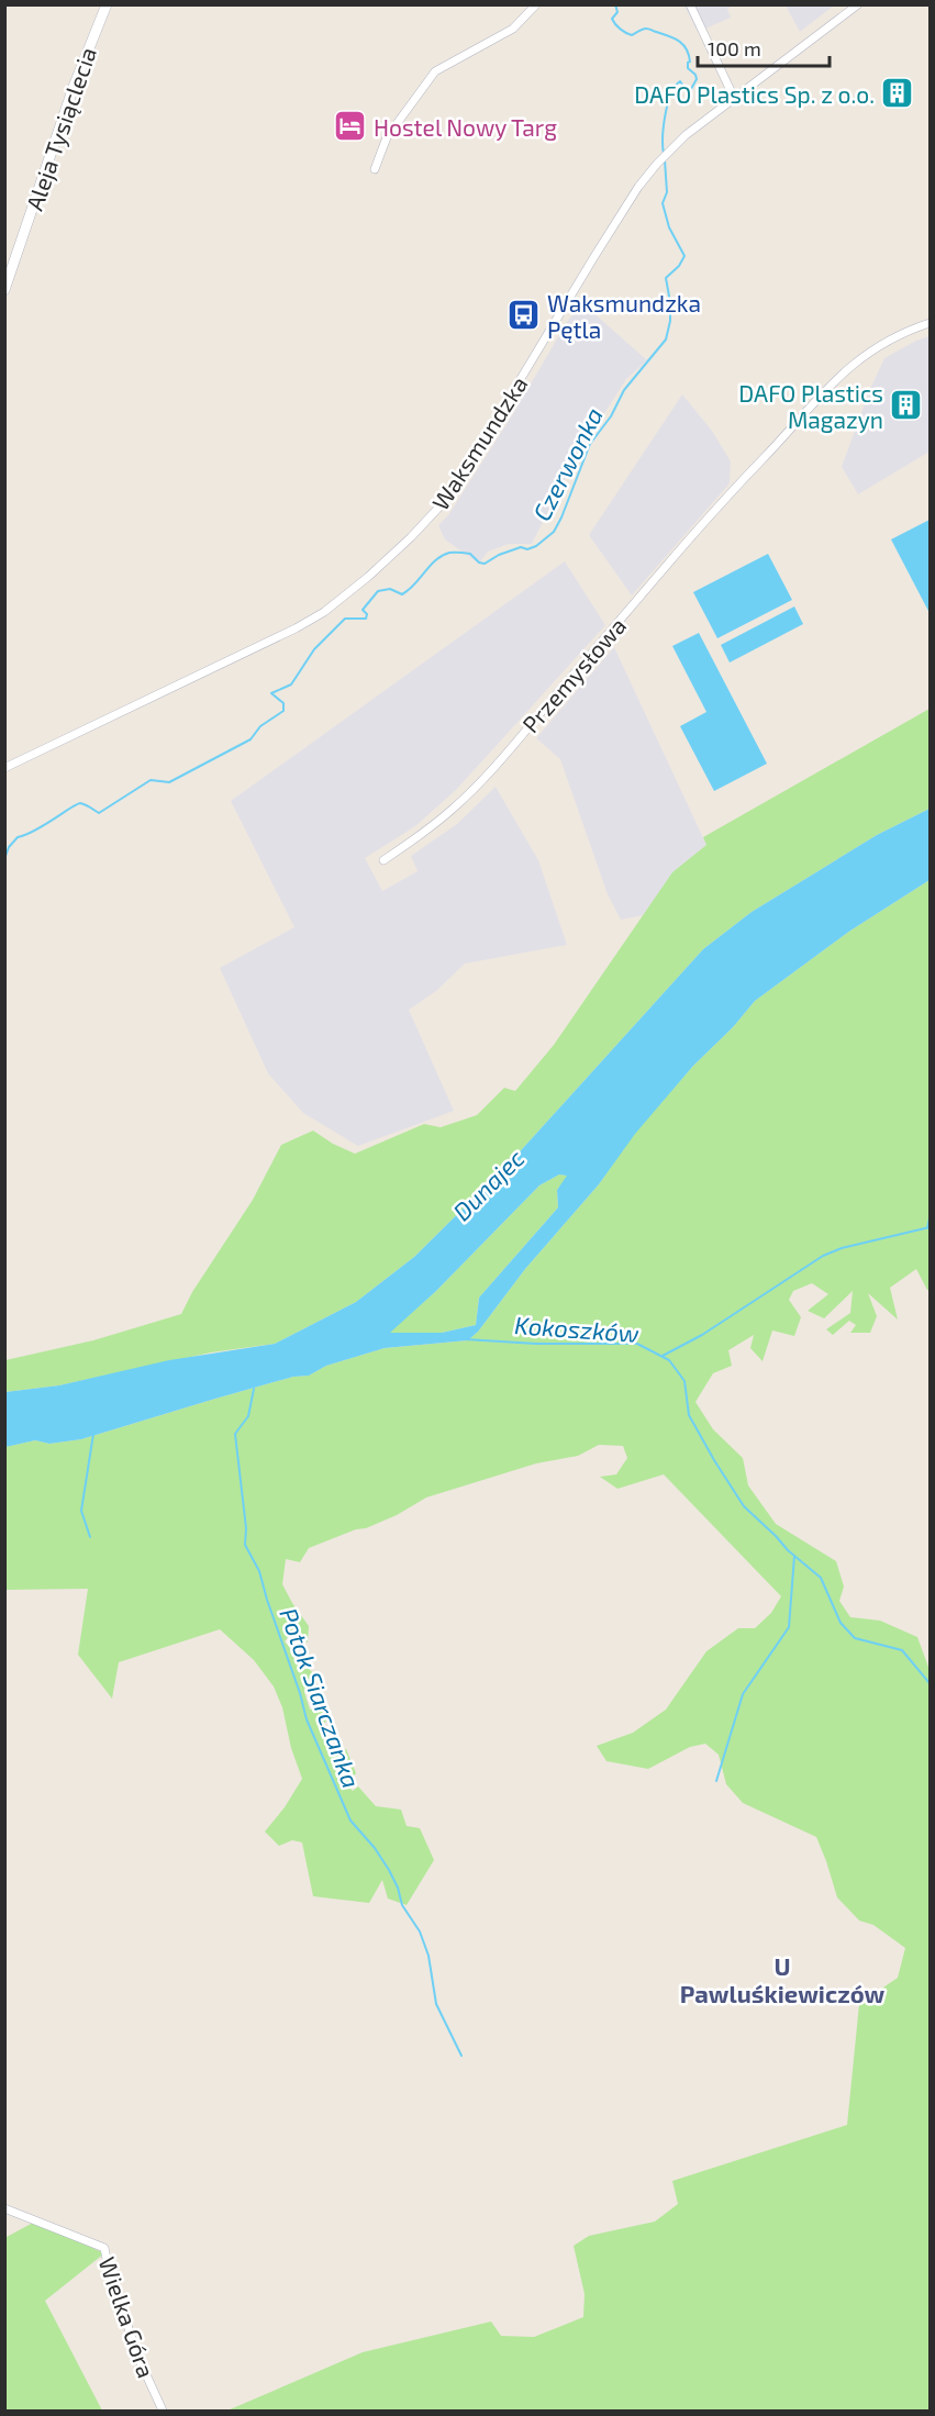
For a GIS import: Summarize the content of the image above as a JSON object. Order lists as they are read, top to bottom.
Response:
{
  "streets": {
    "street": [
      "Aleja Tysiąclecia",
      "Waksmundzka",
      "Przemysłowa",
      "Wielka Góra"
    ]
  },
  "districts": ["U Pawluśkiewiczów"],
  "water": [
    "Czerwonka",
    "Dunajec",
    "Kokoszków",
    "Potok Siarczanka"
  ],
  "places": {
    "building": ["DAFO Plastics Sp. z o.o.", "DAFO Plastics Magazyn"],
    "hotel": ["Hostel Nowy Targ"],
    "bus stop": ["Waksmundzka Pętla"]
  },
  "scale_bar": "100 m"
}
